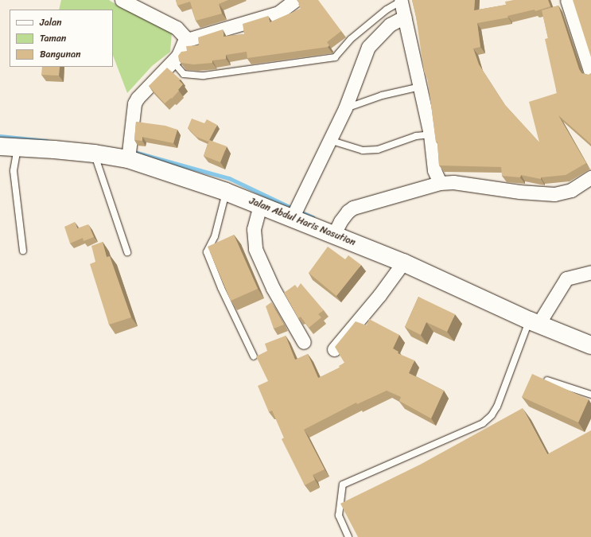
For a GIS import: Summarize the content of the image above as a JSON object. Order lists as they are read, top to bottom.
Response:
{
  "streets": {
    "highway": ["Jalan Abdul Haris Nasution"]
  },
  "legend": ["Jalan", "Taman", "Bangunan"]
}
